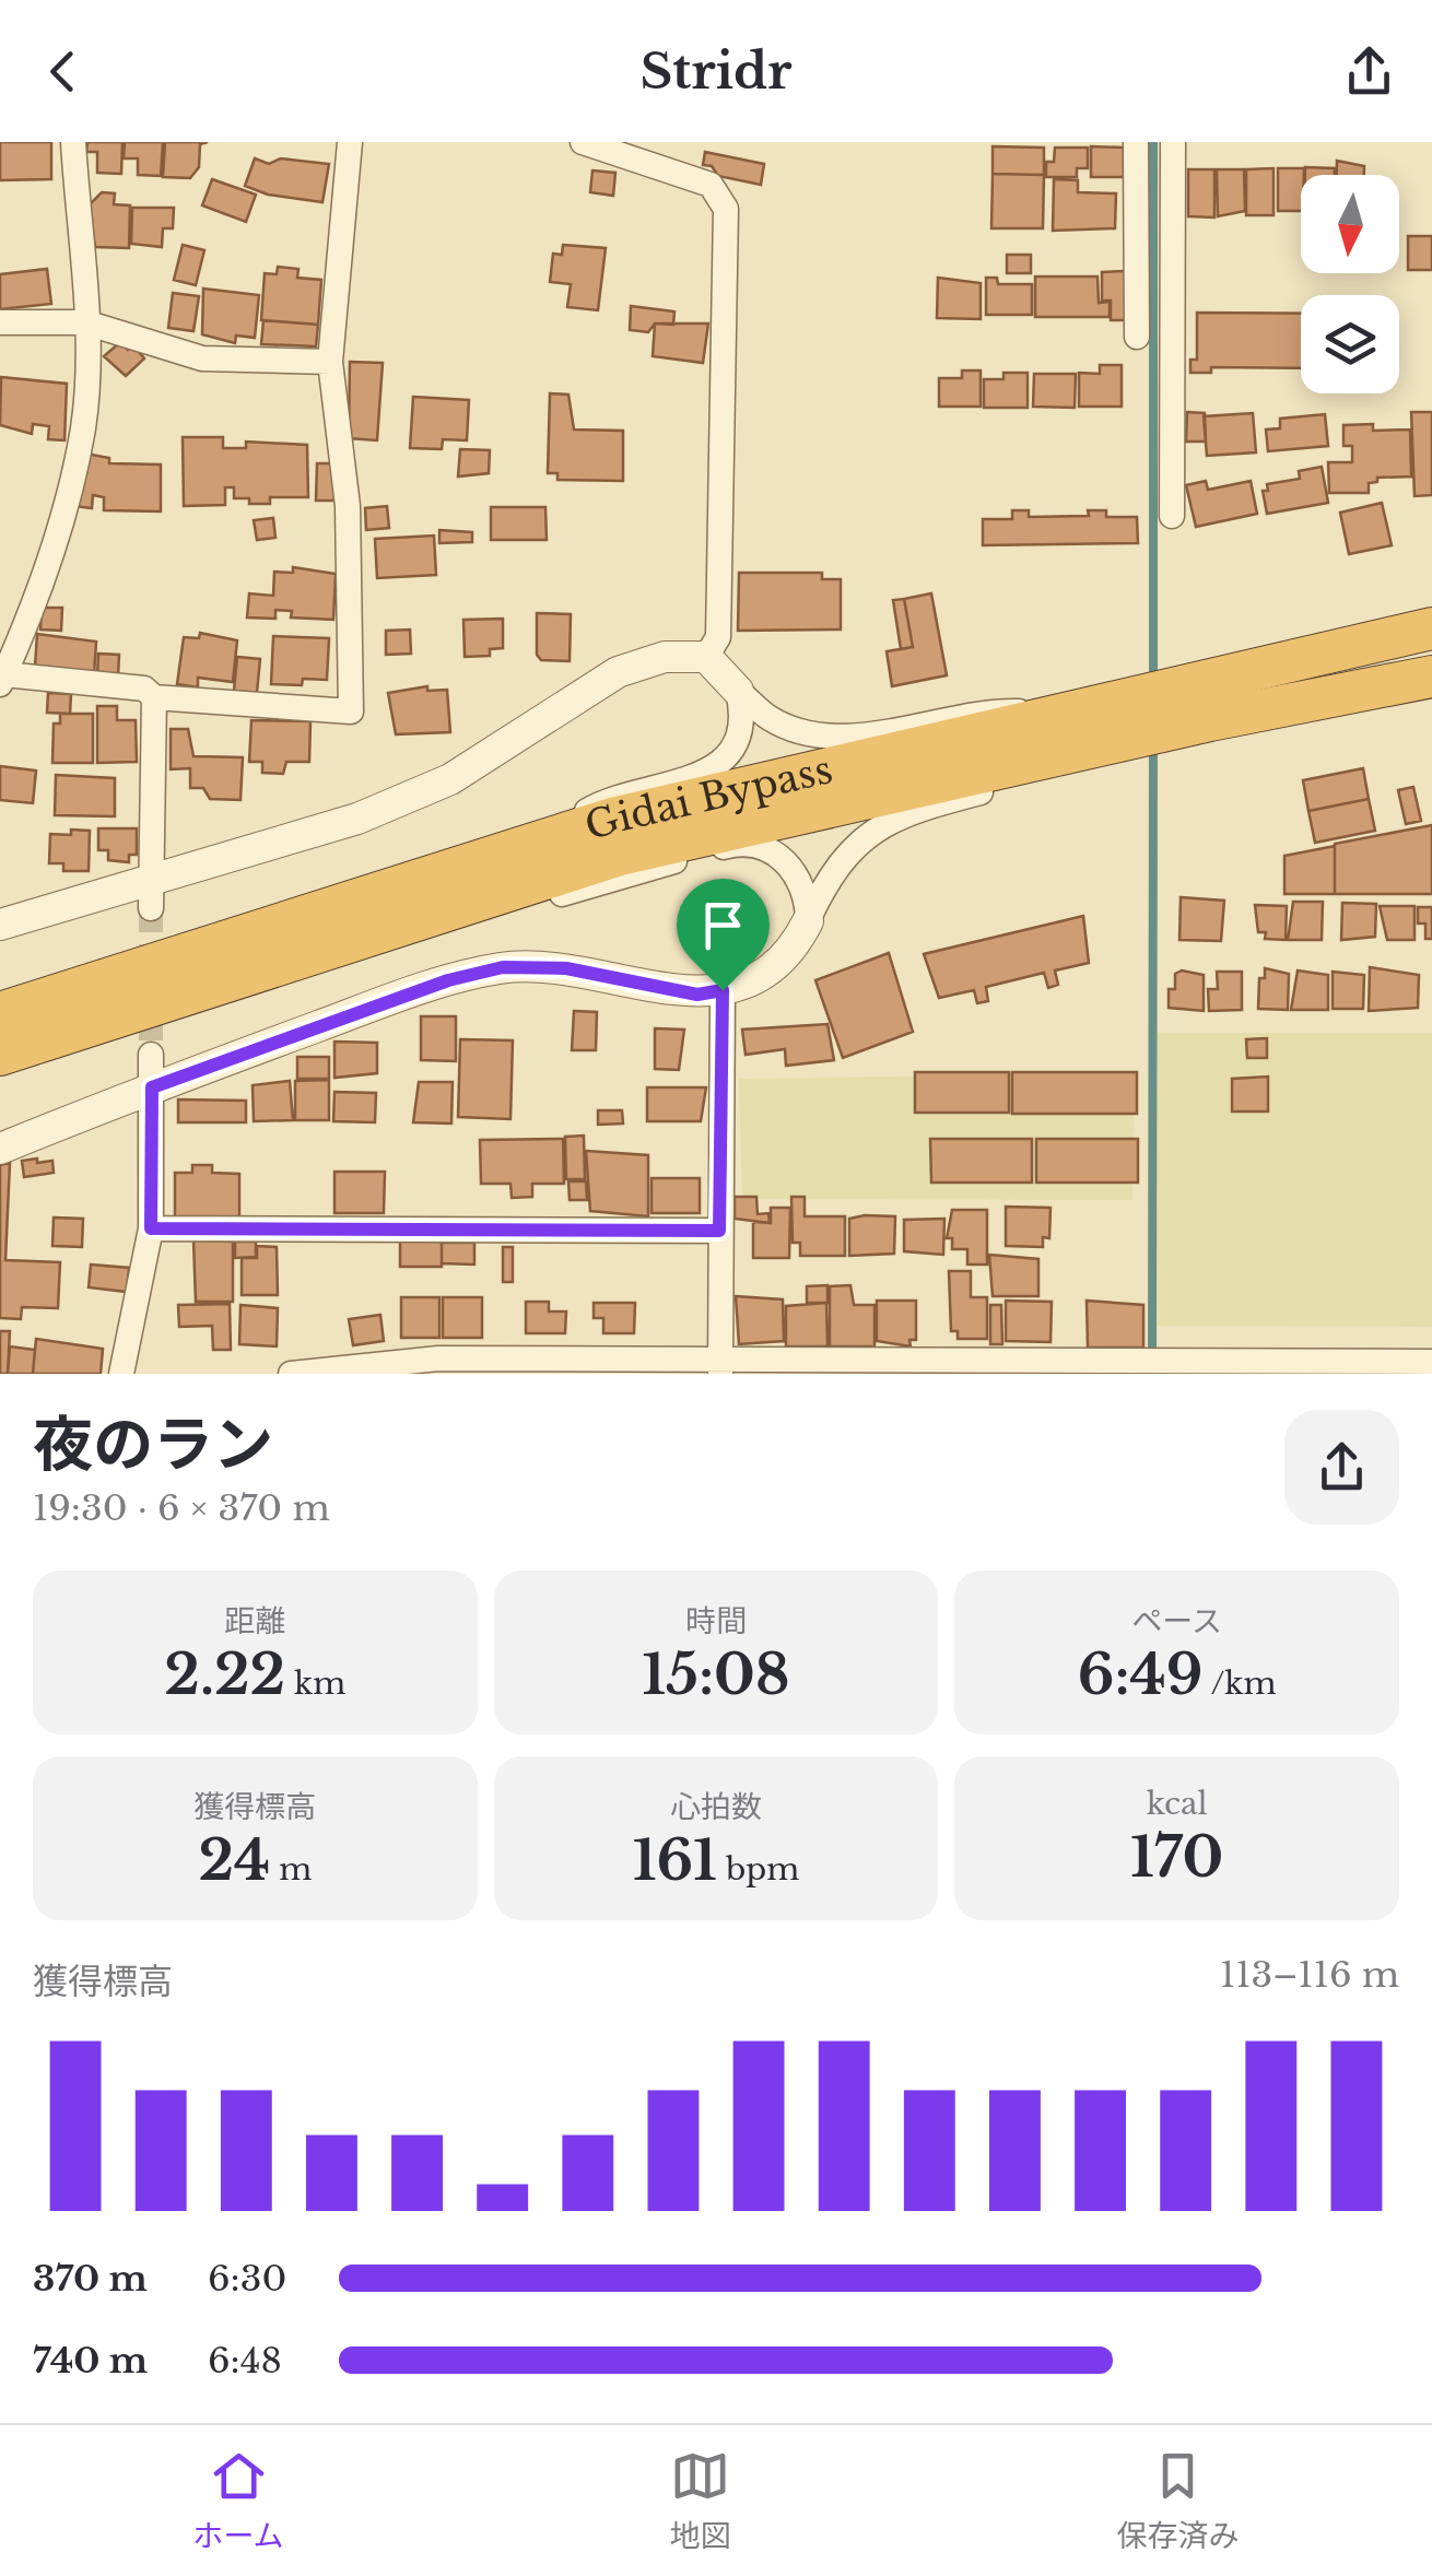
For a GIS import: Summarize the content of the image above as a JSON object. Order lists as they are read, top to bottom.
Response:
{
  "streets": {
    "highway": ["Gidai Bypass"]
  },
  "north": "bottom",
  "page": {
    "header": "Stridr",
    "heading": ["夜のラン", "19:30 · 6 × 370 m"],
    "stats": [
      ["距離", "2.22 km"],
      ["時間", "15:08"],
      ["ペース", "6:49 /km"],
      ["獲得標高", "24 m"],
      ["心拍数", "161 bpm"],
      ["kcal", "170"]
    ],
    "chart": ["獲得標高", "113–116 m"],
    "list": [
      {
        "name": "370 m",
        "note": "6:30"
      },
      {
        "name": "740 m",
        "note": "6:48"
      }
    ],
    "tabs": ["ホーム", "地図", "保存済み"]
  }
}
